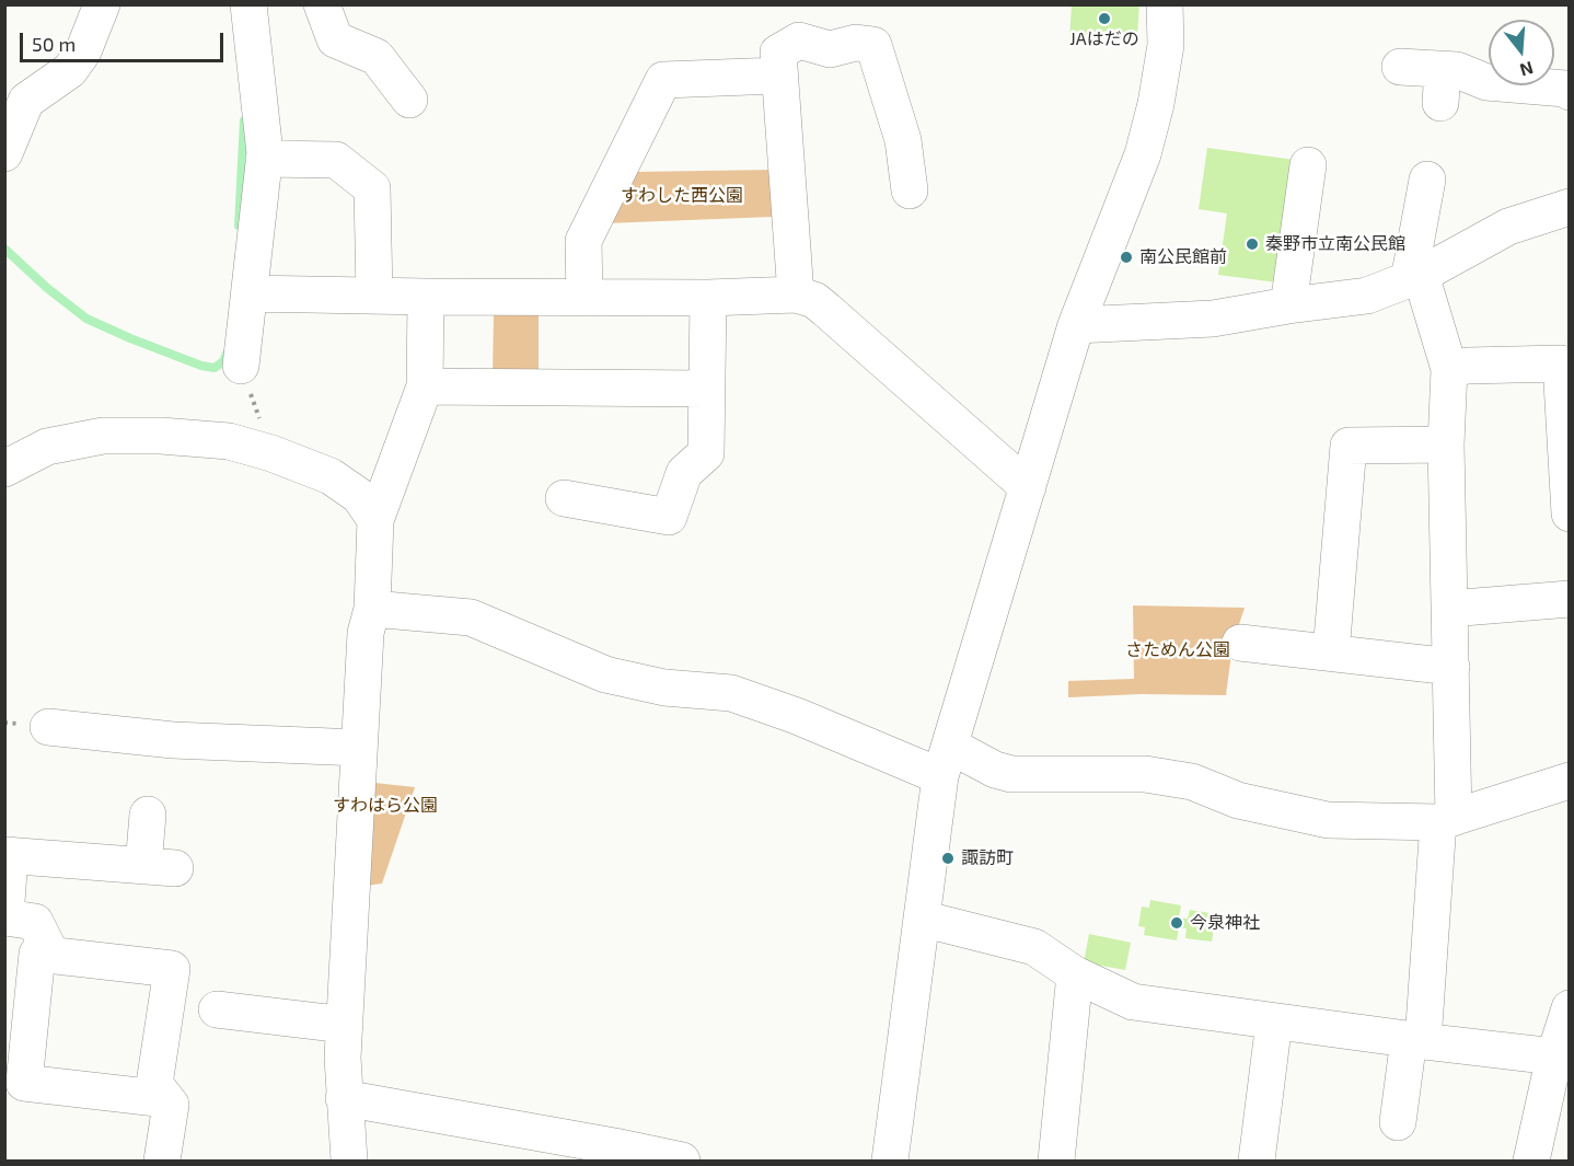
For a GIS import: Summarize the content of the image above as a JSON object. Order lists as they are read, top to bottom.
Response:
{
  "parks": ["すわした西公園", "さためん公園", "すわはら公園"],
  "places": [
    "JAはだの",
    "秦野市立南公民館",
    "南公民館前",
    "諏訪町",
    "今泉神社"
  ],
  "scale_bar": "50 m",
  "north": "bottom"
}
